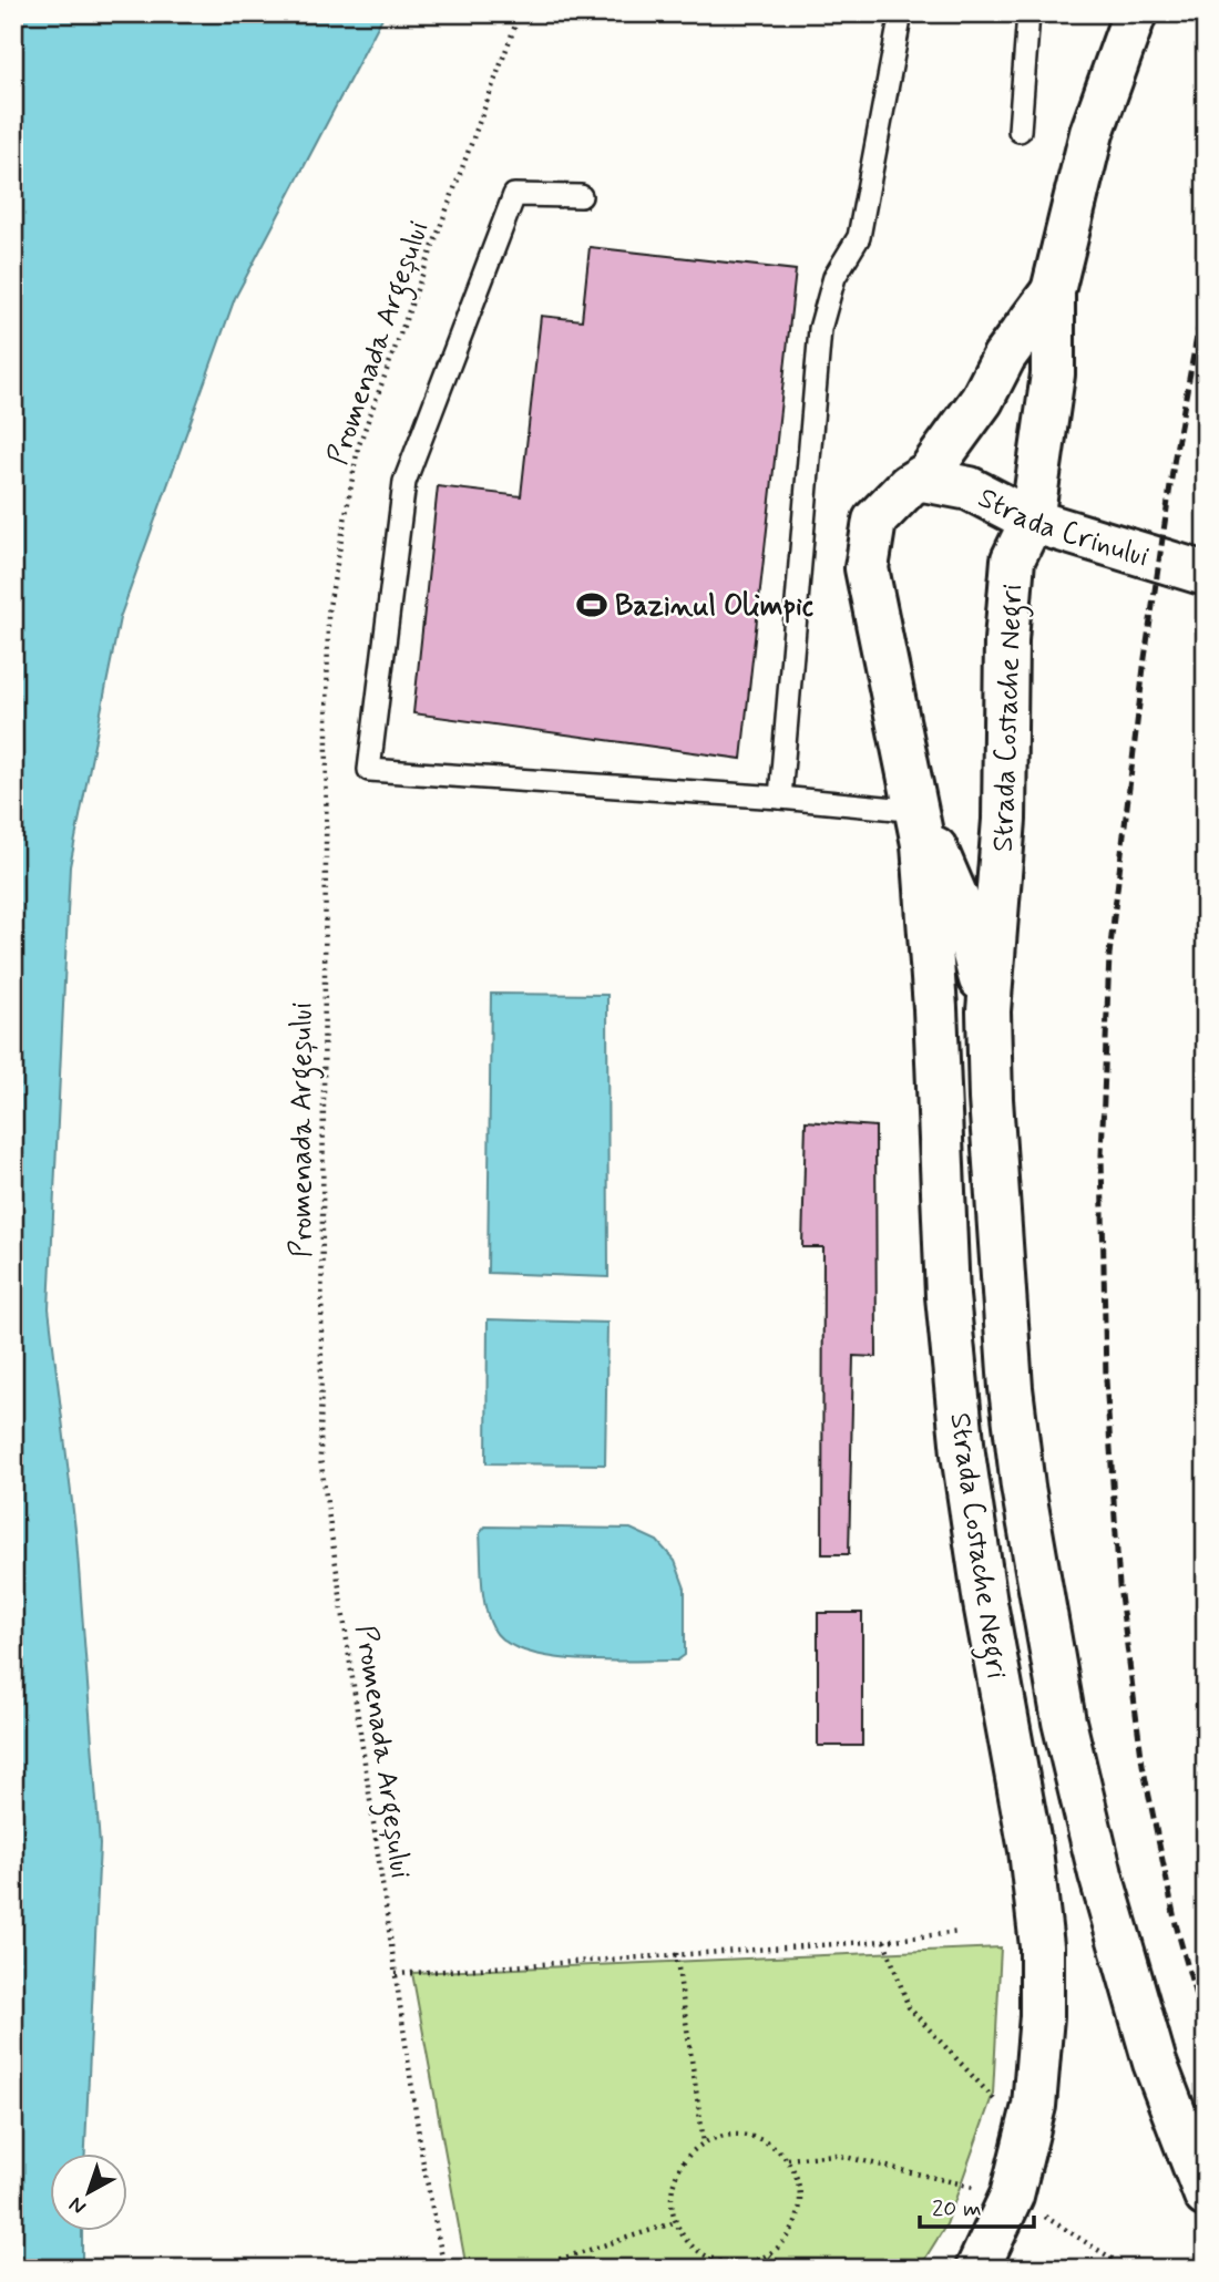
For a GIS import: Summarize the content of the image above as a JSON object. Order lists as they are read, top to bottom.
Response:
{
  "streets": {
    "main road": ["Strada Crinului", "Strada Costache Negri"],
    "path": ["Promenada Argeșului"]
  },
  "crossings": [
    ["Strada Crinului", "Strada Costache Negri"]
  ],
  "places": {
    "sports": ["Bazinul Olimpic"]
  },
  "scale_bar": "20 m",
  "north": "bottom left"
}
